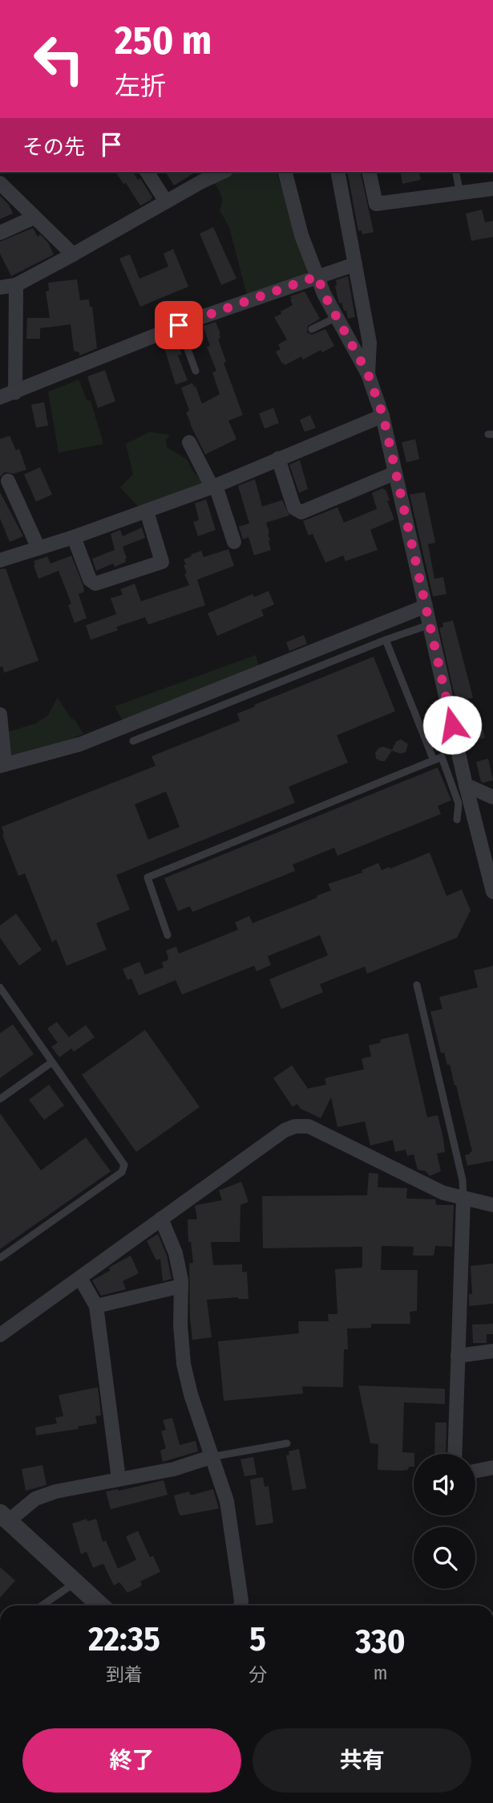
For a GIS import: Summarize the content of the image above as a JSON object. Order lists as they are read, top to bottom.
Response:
{
  "page": {
    "turn": ["250 m", "左折"],
    "then": "その先",
    "eta": [
      "22:35",
      "到着",
      "5",
      "分",
      "330",
      "m"
    ],
    "buttons": ["終了", "共有"]
  }
}
